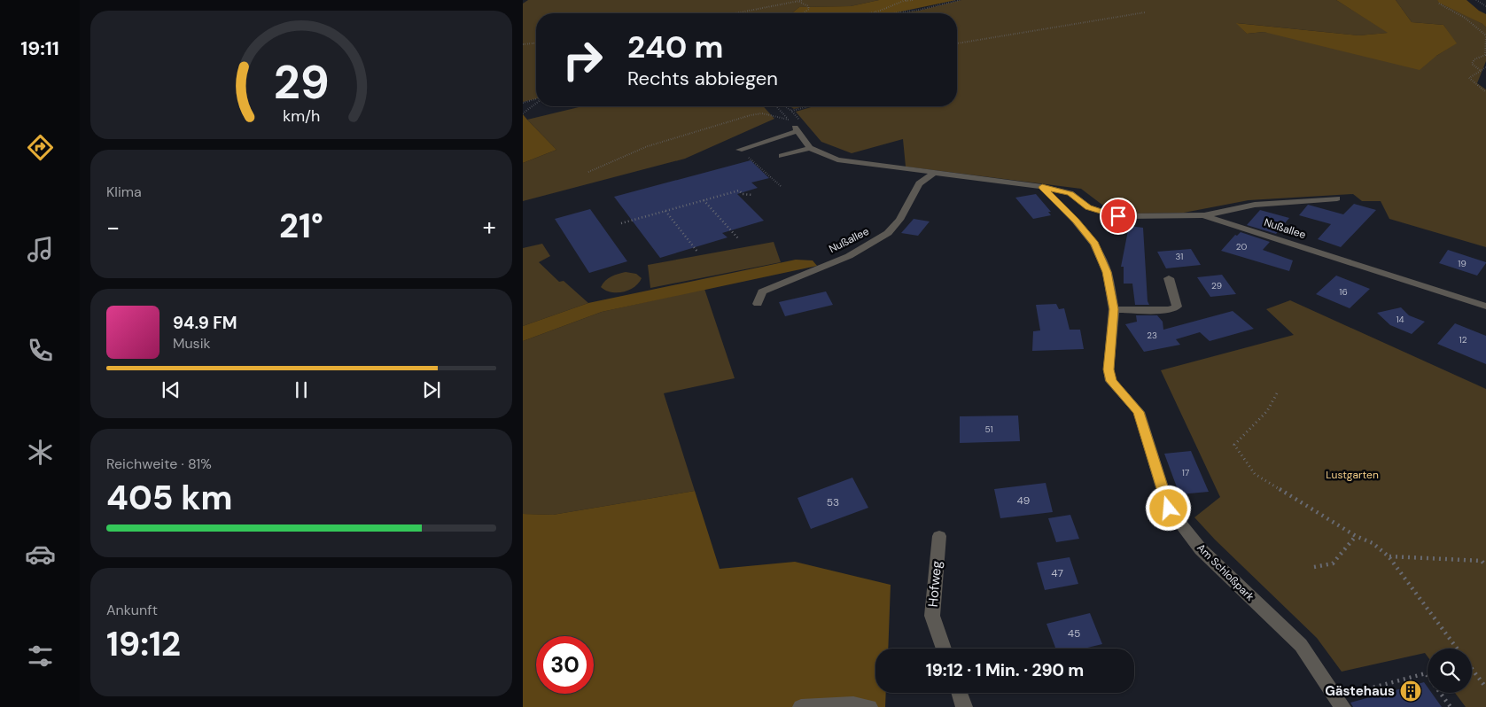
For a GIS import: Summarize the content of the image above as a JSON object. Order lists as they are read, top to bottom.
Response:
{
  "streets": {
    "street": ["Nußallee", "Am Schloßpark", "Hofweg"]
  },
  "parks": ["Lustgarten"],
  "places": {
    "building": ["Gästehaus"]
  },
  "house_numbers": [
    "20",
    "31",
    "19",
    "29",
    "16",
    "14",
    "23",
    "12",
    "51",
    "17",
    "49",
    "53",
    "47",
    "45"
  ],
  "page": {
    "tabs": "19:11",
    "turn": ["240 m", "Rechts abbiegen"],
    "tile": [
      "Klima",
      ["Reichweite · 81%", "405 km"],
      ["Ankunft", "19:12"]
    ],
    "heat": ["−", "21°", "+"],
    "song": ["94.9 FM", "Musik"],
    "limit": "30",
    "trip": "19:12 · 1 Min. · 290 m",
    "gauge": ["29", "km/h"]
  }
}
